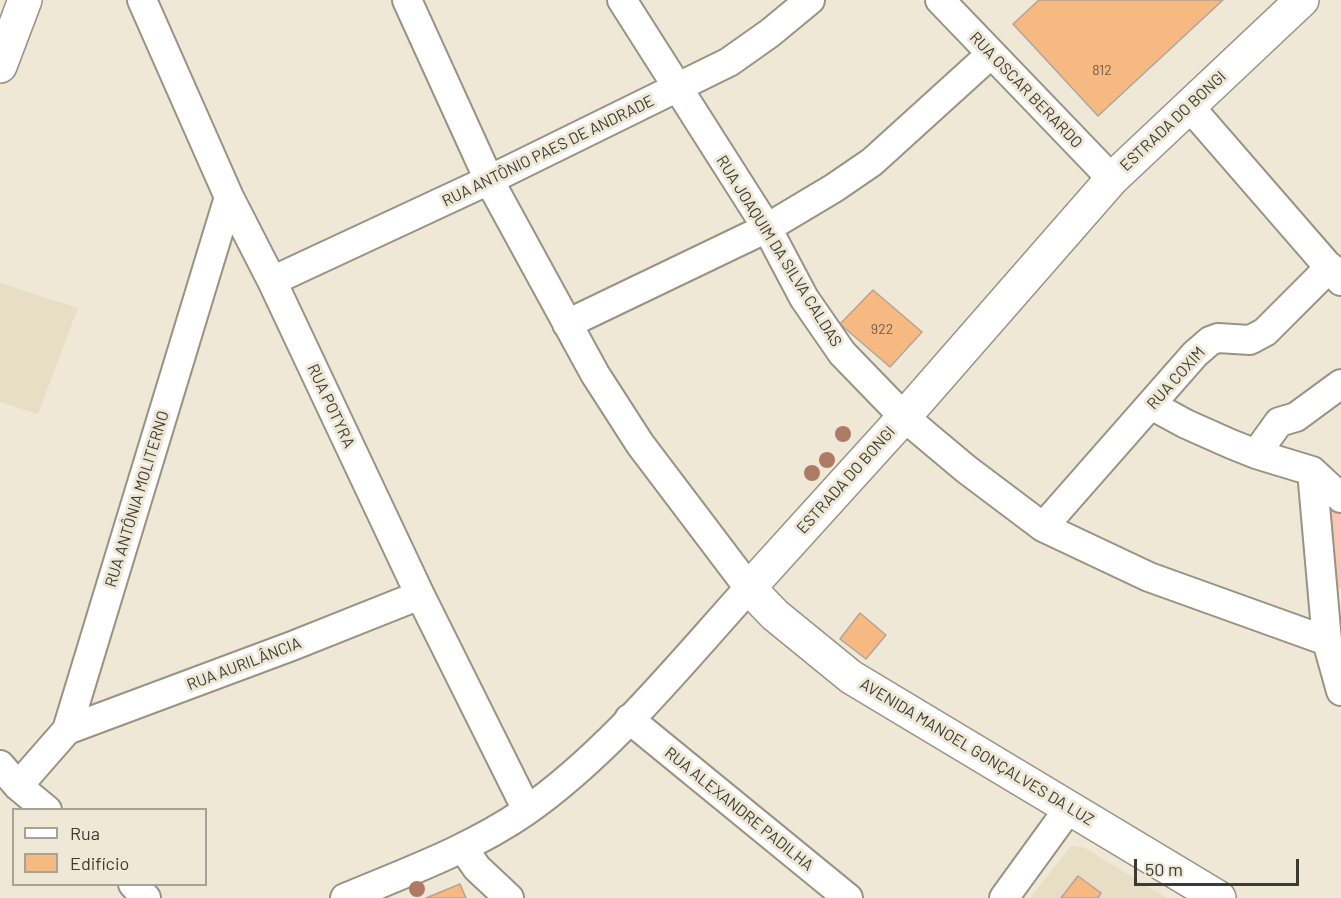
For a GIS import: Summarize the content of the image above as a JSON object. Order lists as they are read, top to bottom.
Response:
{
  "streets": {
    "main road": ["ESTRADA DO BONGI", "AVENIDA MANOEL GONÇALVES DA LUZ"],
    "street": [
      "RUA OSCAR BERARDO",
      "RUA ANTÔNIO PAES DE ANDRADE",
      "RUA JOAQUIM DA SILVA CALDAS",
      "RUA COXIM",
      "RUA POTYRA",
      "RUA ANTÔNIA MOLITERNO",
      "RUA AURILÂNCIA",
      "RUA ALEXANDRE PADILHA"
    ]
  },
  "crossings": [
    ["RUA OSCAR BERARDO", "ESTRADA DO BONGI"],
    ["ESTRADA DO BONGI", "RUA JOAQUIM DA SILVA CALDAS"],
    ["ESTRADA DO BONGI", "RUA POTYRA"],
    ["ESTRADA DO BONGI", "AVENIDA MANOEL GONÇALVES DA LUZ"],
    ["ESTRADA DO BONGI", "RUA ALEXANDRE PADILHA"],
    ["RUA ANTÔNIO PAES DE ANDRADE", "RUA JOAQUIM DA SILVA CALDAS"],
    ["RUA ANTÔNIO PAES DE ANDRADE", "RUA POTYRA"],
    ["RUA JOAQUIM DA SILVA CALDAS", "RUA COXIM"],
    ["RUA POTYRA", "RUA ANTÔNIA MOLITERNO"],
    ["RUA POTYRA", "RUA AURILÂNCIA"],
    ["RUA ANTÔNIA MOLITERNO", "RUA AURILÂNCIA"]
  ],
  "house_numbers": ["812", "922"],
  "legend": ["Rua", "Edifício"],
  "scale_bar": "50 m"
}
